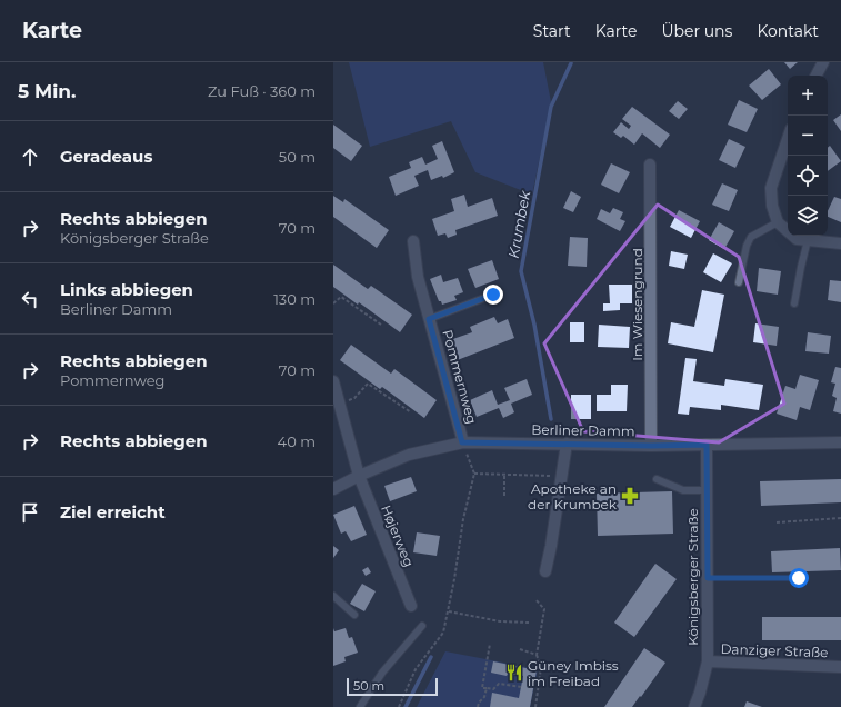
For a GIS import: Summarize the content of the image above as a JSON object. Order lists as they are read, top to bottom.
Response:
{
  "streets": {
    "street": [
      "Im Wiesengrund",
      "Pommernweg",
      "Berliner Damm",
      "Højerweg",
      "Königsberger Straße",
      "Danziger Straße"
    ]
  },
  "crossings": [
    ["Im Wiesengrund", "Berliner Damm"],
    ["Pommernweg", "Berliner Damm"],
    ["Berliner Damm", "Højerweg"],
    ["Berliner Damm", "Königsberger Straße"],
    ["Königsberger Straße", "Danziger Straße"]
  ],
  "water": ["Krumbek"],
  "places": {
    "pharmacy": ["Apotheke an der Krumbek"],
    "restaurant": ["Güney Imbiss im Freibad"]
  },
  "scale_bar": "50 m",
  "page": {
    "header": "Karte",
    "nav": [
      "Start",
      "Karte",
      "Über uns",
      "Kontakt"
    ],
    "heading": ["5 Min.", "Zu Fuß · 360 m"],
    "map_buttons": ["+", "−"],
    "list": [
      ["Geradeaus", "50 m"],
      ["Rechts abbiegen", "Königsberger Straße", "70 m"],
      ["Links abbiegen", "Berliner Damm", "130 m"],
      ["Rechts abbiegen", "Pommernweg", "70 m"],
      ["Rechts abbiegen", "40 m"],
      "Ziel erreicht"
    ],
    "scale": "50 m"
  }
}
